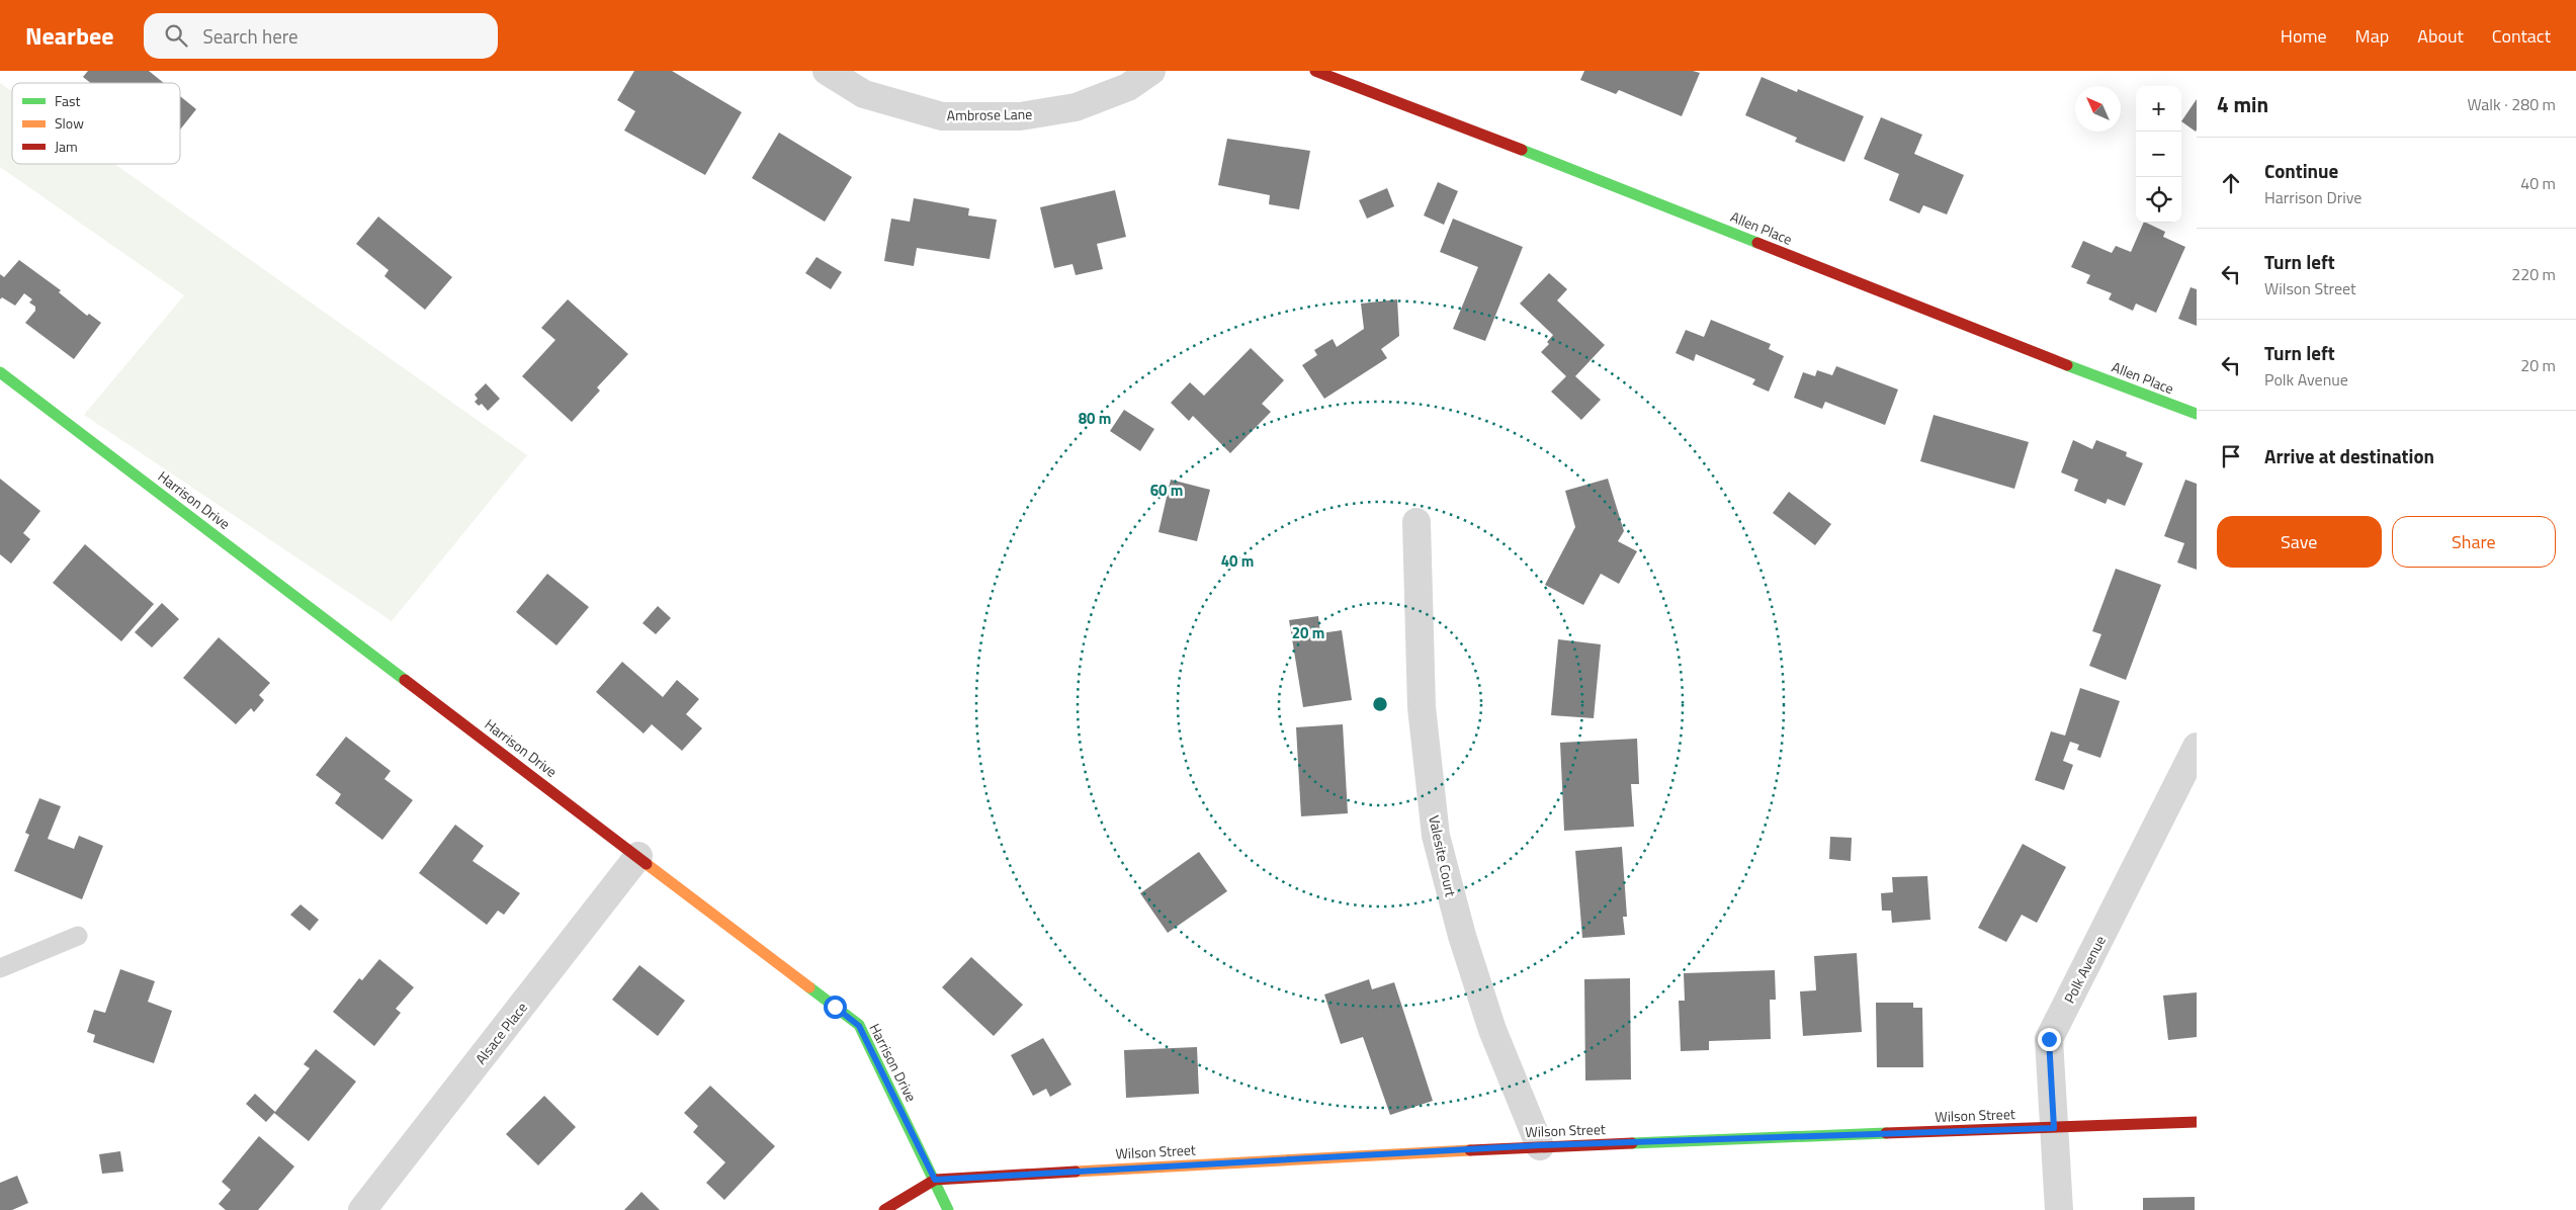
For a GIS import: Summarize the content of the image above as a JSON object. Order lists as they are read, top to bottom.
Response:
{
  "streets": {
    "street": [
      "Ambrose Lane",
      "Allen Place",
      "Harrison Drive",
      "Valesite Court",
      "Polk Avenue",
      "Alsace Place",
      "Wilson Street"
    ]
  },
  "crossings": [
    ["Harrison Drive", "Alsace Place"],
    ["Harrison Drive", "Wilson Street"],
    ["Valesite Court", "Wilson Street"],
    ["Polk Avenue", "Wilson Street"]
  ],
  "legend": ["Fast", "Slow", "Jam"],
  "north": "top left",
  "page": {
    "header": "Nearbee",
    "search": "Search here",
    "nav": [
      "Home",
      "Map",
      "About",
      "Contact"
    ],
    "heading": ["4 min", "Walk · 280 m"],
    "map_buttons": ["+", "−"],
    "list": [
      ["Continue", "Harrison Drive", "40 m"],
      ["Turn left", "Wilson Street", "220 m"],
      ["Turn left", "Polk Avenue", "20 m"],
      "Arrive at destination"
    ],
    "buttons": ["Save", "Share"]
  },
  "rings": [
    "80 m",
    "60 m",
    "40 m",
    "20 m"
  ]
}
